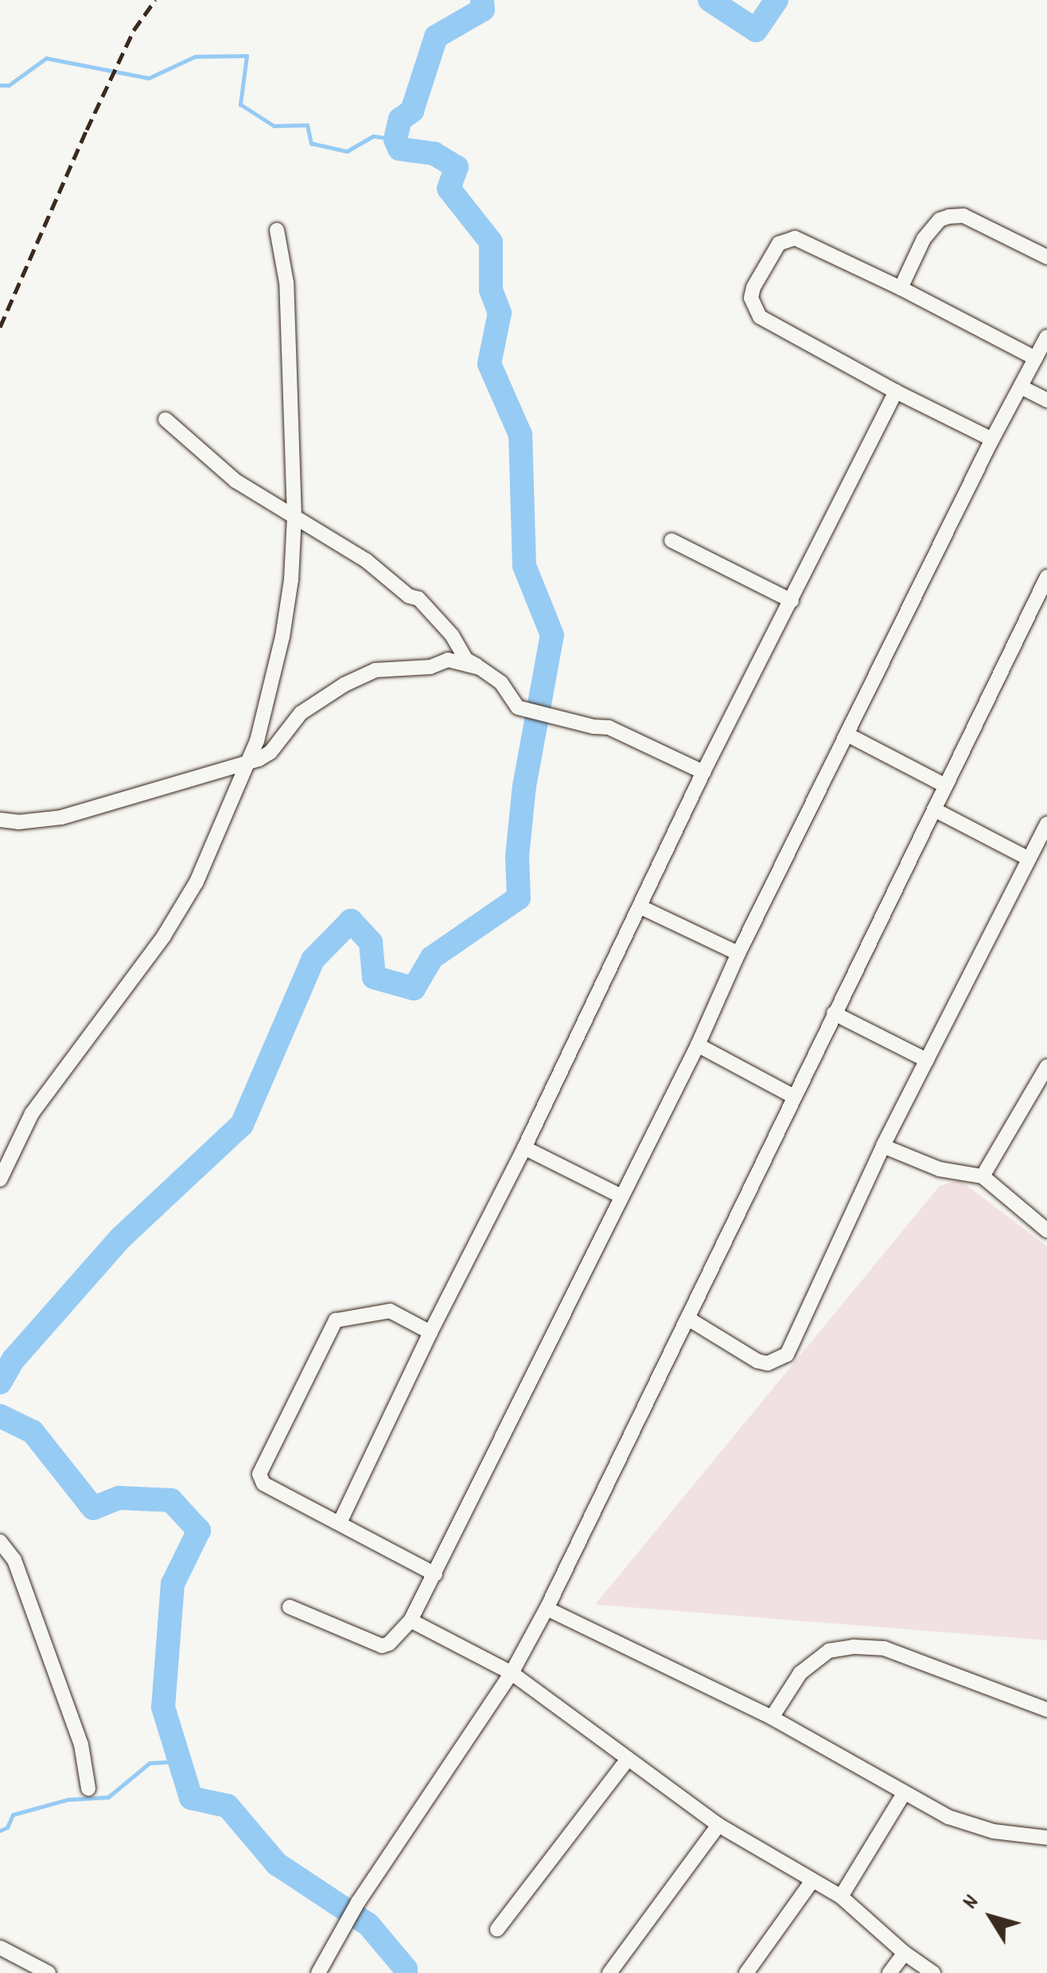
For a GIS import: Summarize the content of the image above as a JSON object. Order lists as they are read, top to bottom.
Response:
{
  "north": "top left"
}
